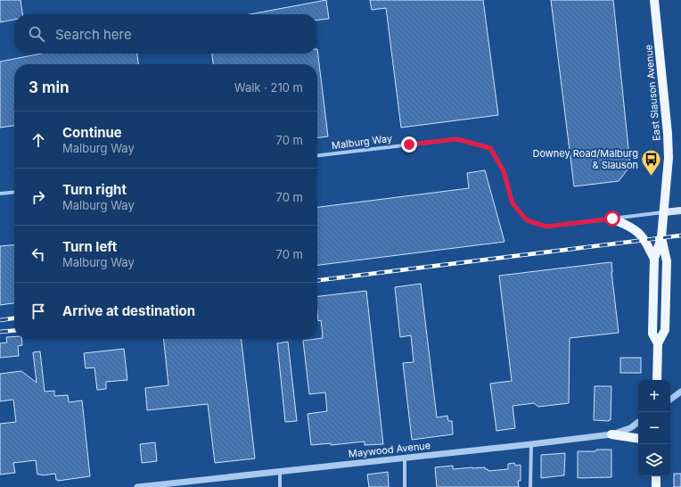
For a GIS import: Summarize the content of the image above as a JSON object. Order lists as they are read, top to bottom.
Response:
{
  "streets": {
    "main road": ["East Slauson Avenue"],
    "street": ["Malburg Way", "Maywood Avenue"]
  },
  "crossings": [
    ["East Slauson Avenue", "Malburg Way"]
  ],
  "places": {
    "bus stop": ["Downey Road/Malburg & Slauson"]
  },
  "page": {
    "search": "Search here",
    "heading": ["3 min", "Walk · 210 m"],
    "list": [
      ["Continue", "Malburg Way", "70 m"],
      ["Turn right", "Malburg Way", "70 m"],
      ["Turn left", "Malburg Way", "70 m"],
      "Arrive at destination"
    ],
    "map_buttons": ["+", "−"]
  }
}
